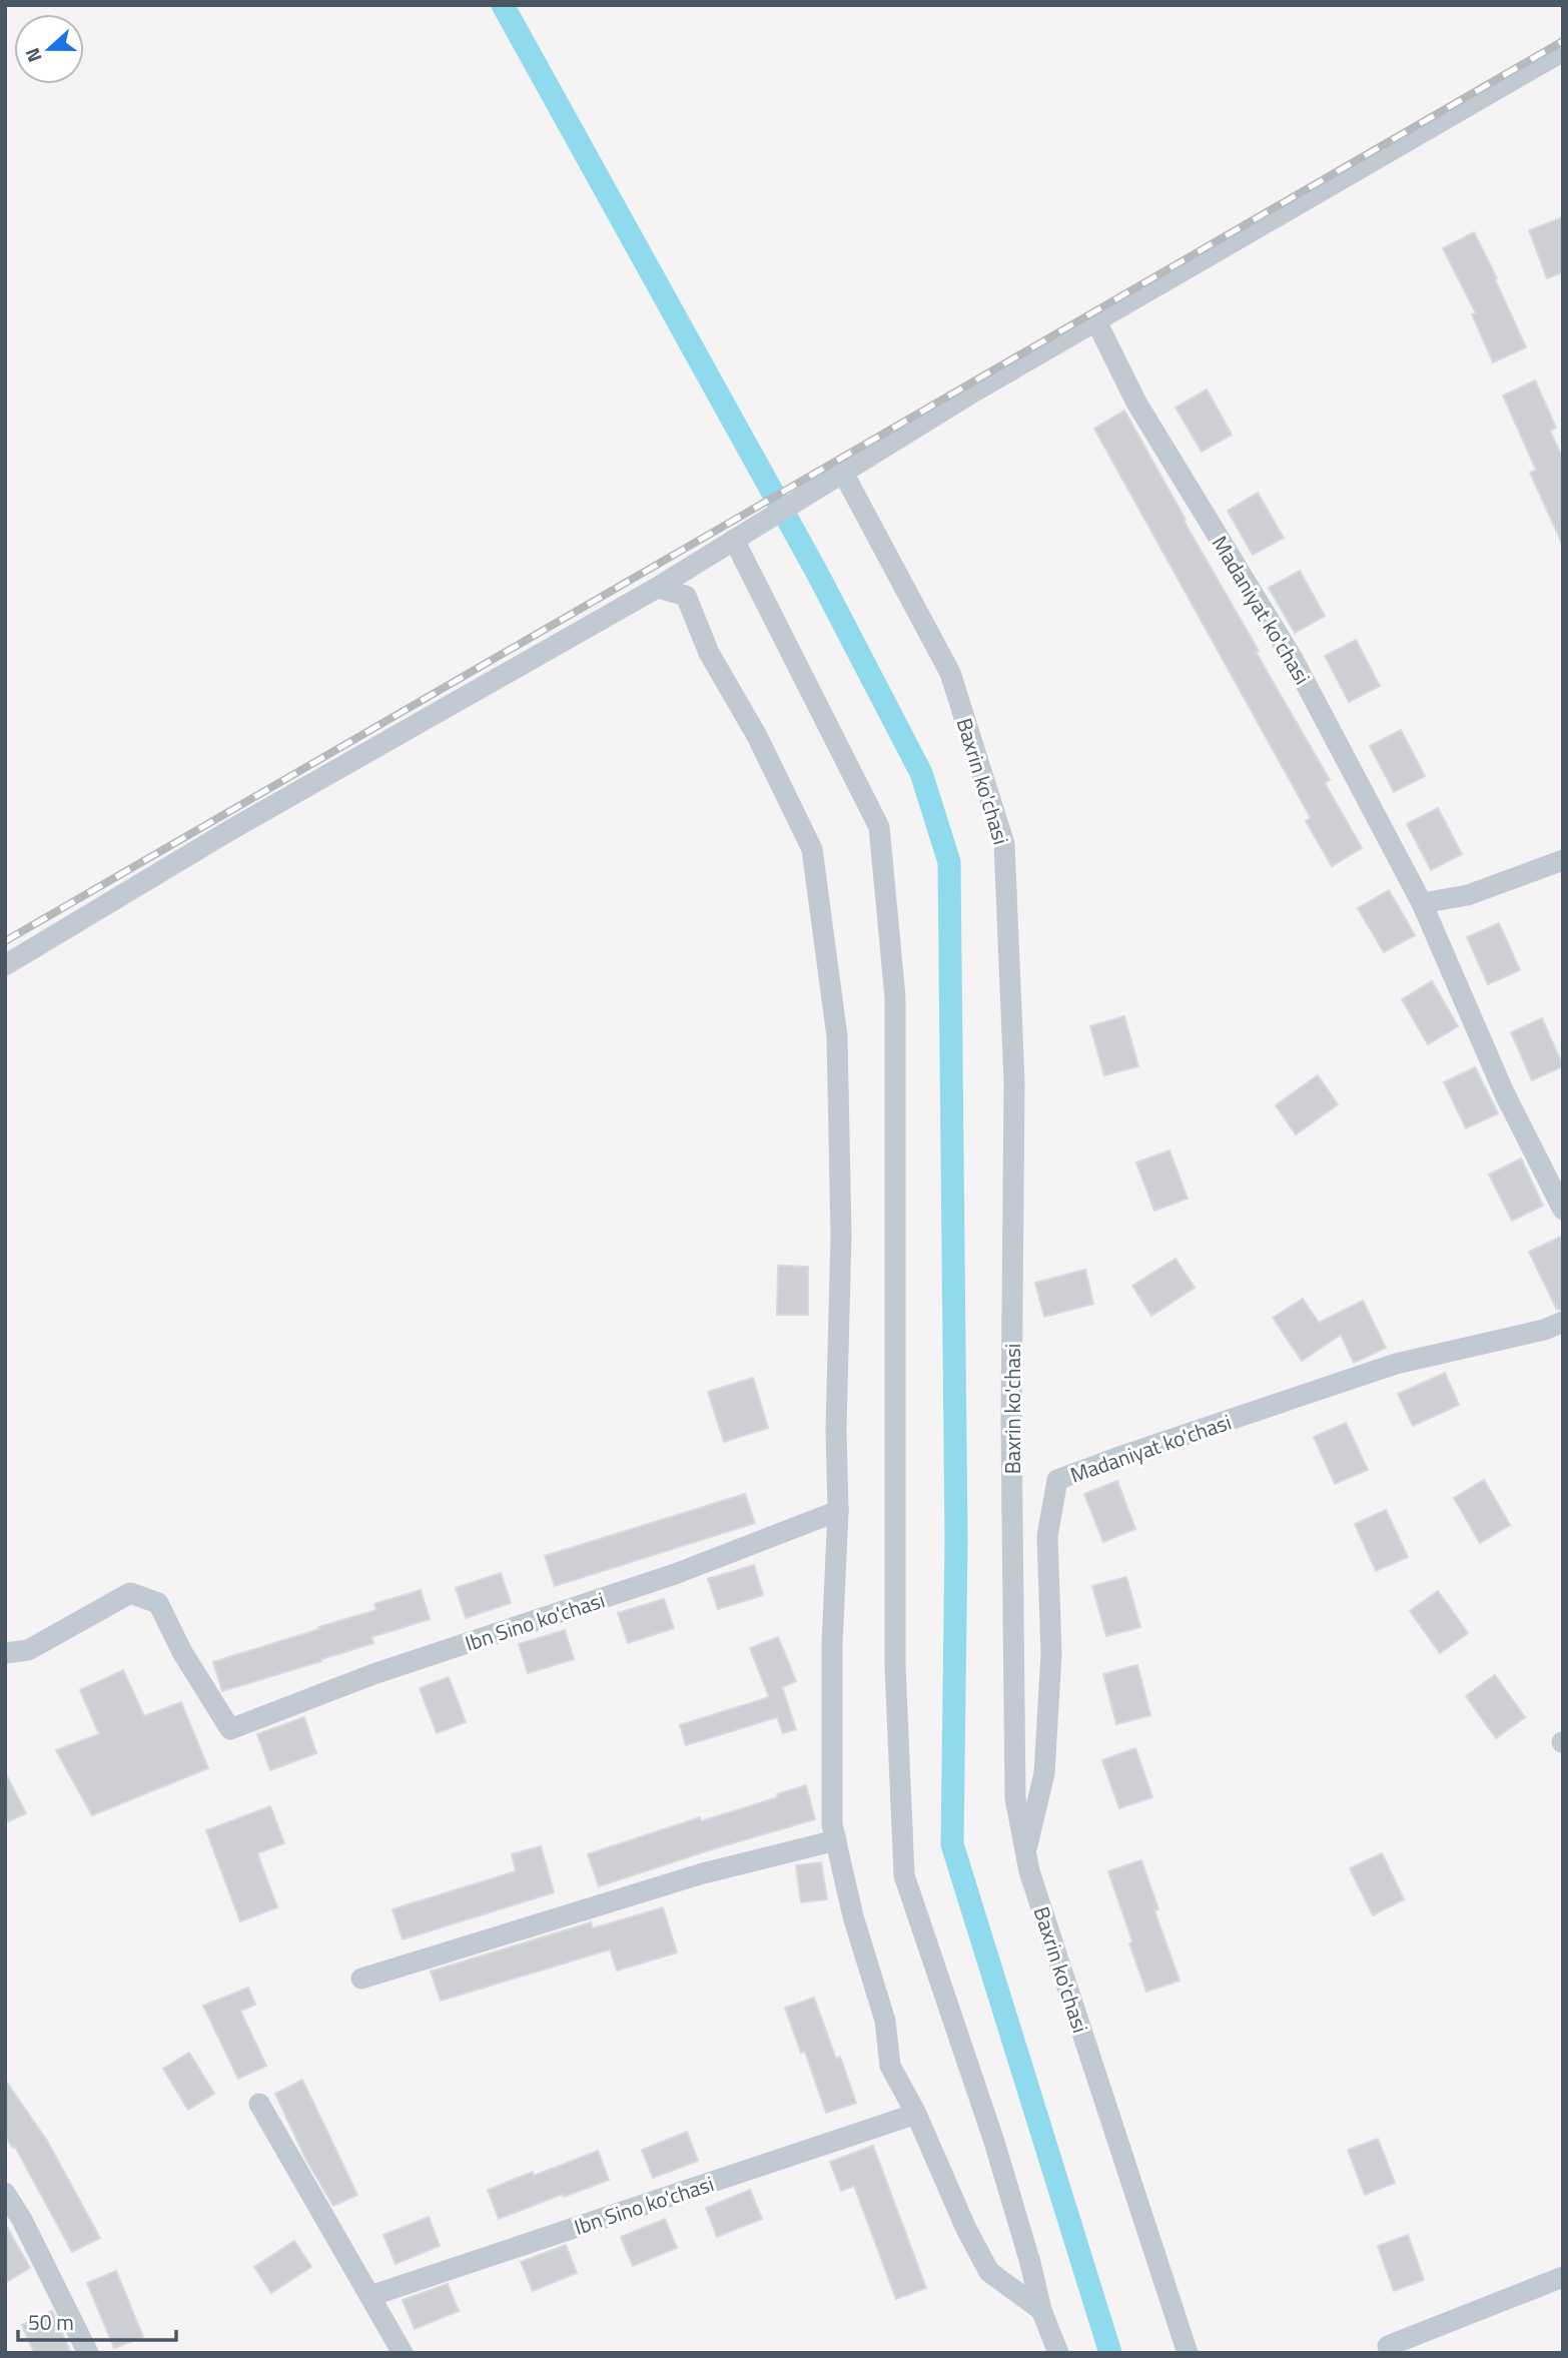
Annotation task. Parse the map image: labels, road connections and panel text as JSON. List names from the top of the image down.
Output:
{
  "streets": {
    "street": ["Madaniyat ko'chasi", "Baxrin ko'chasi", "Ibn Sino ko'chasi"]
  },
  "crossings": [
    ["Madaniyat ko'chasi", "Baxrin ko'chasi"]
  ],
  "scale_bar": "50 m",
  "north": "left"
}
